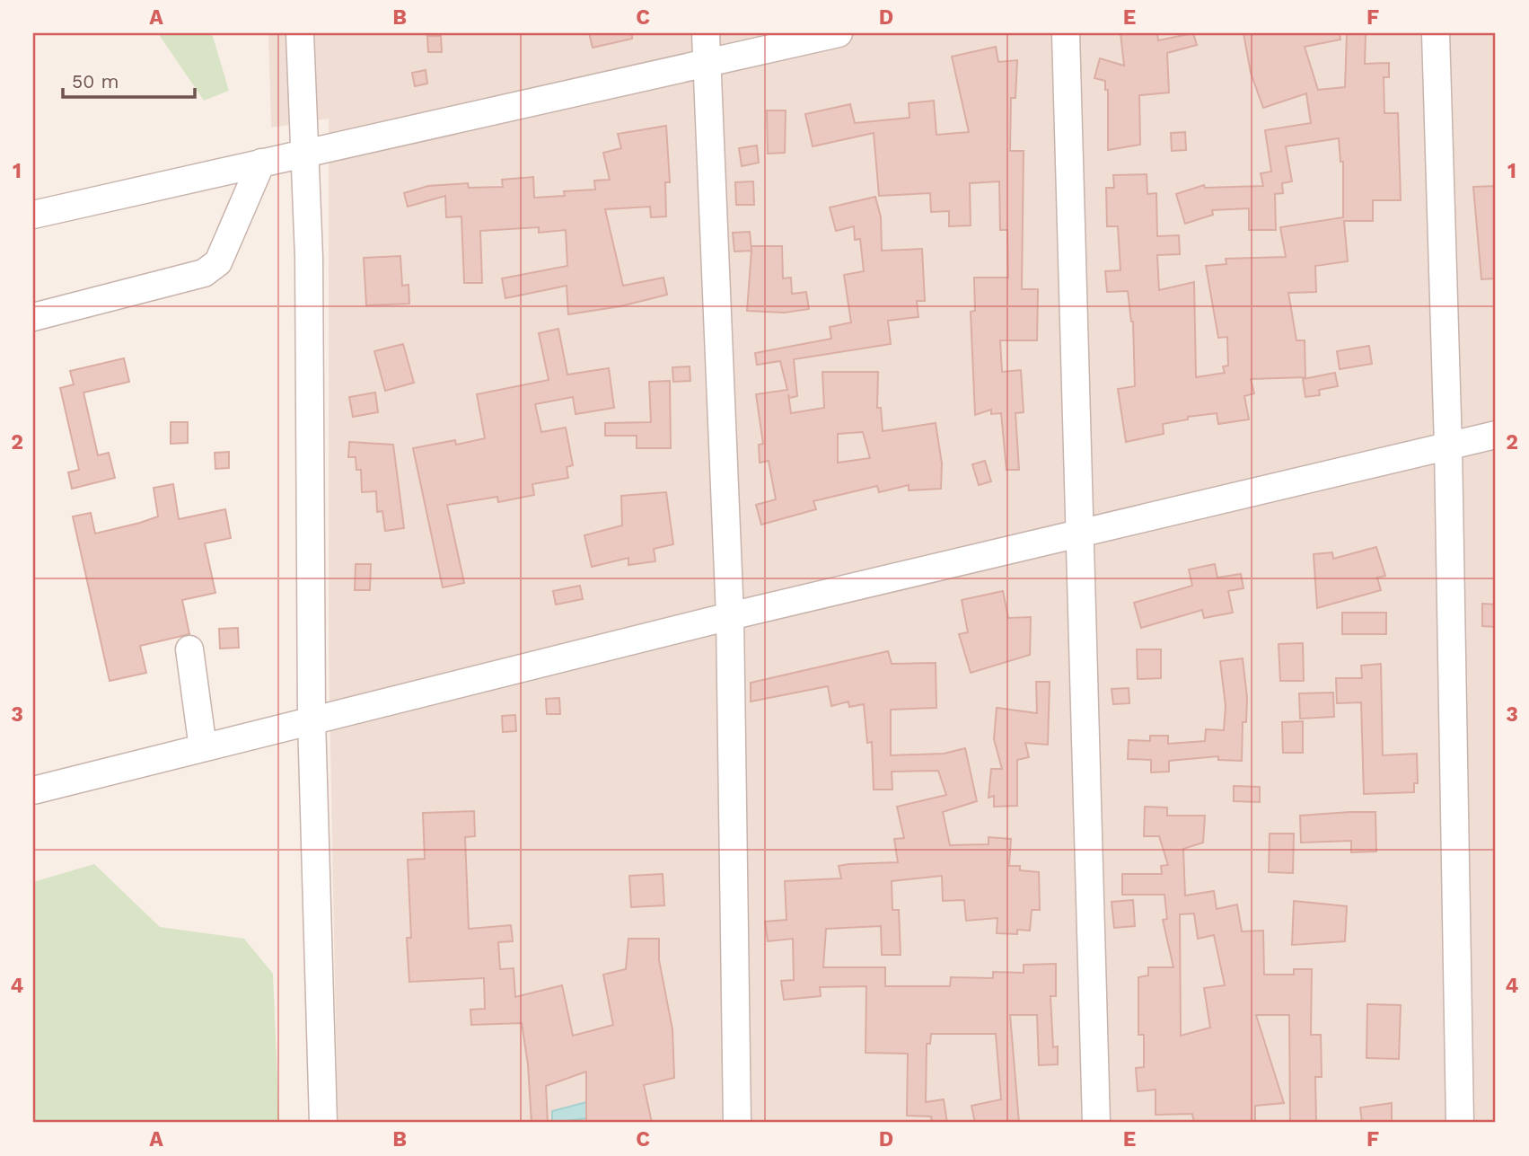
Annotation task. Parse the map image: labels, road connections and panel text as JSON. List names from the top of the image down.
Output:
{
  "scale_bar": "50 m",
  "grid": {
    "columns": [
      "A",
      "B",
      "C",
      "D",
      "E",
      "F"
    ],
    "rows": [
      "1",
      "2",
      "3",
      "4"
    ]
  }
}
